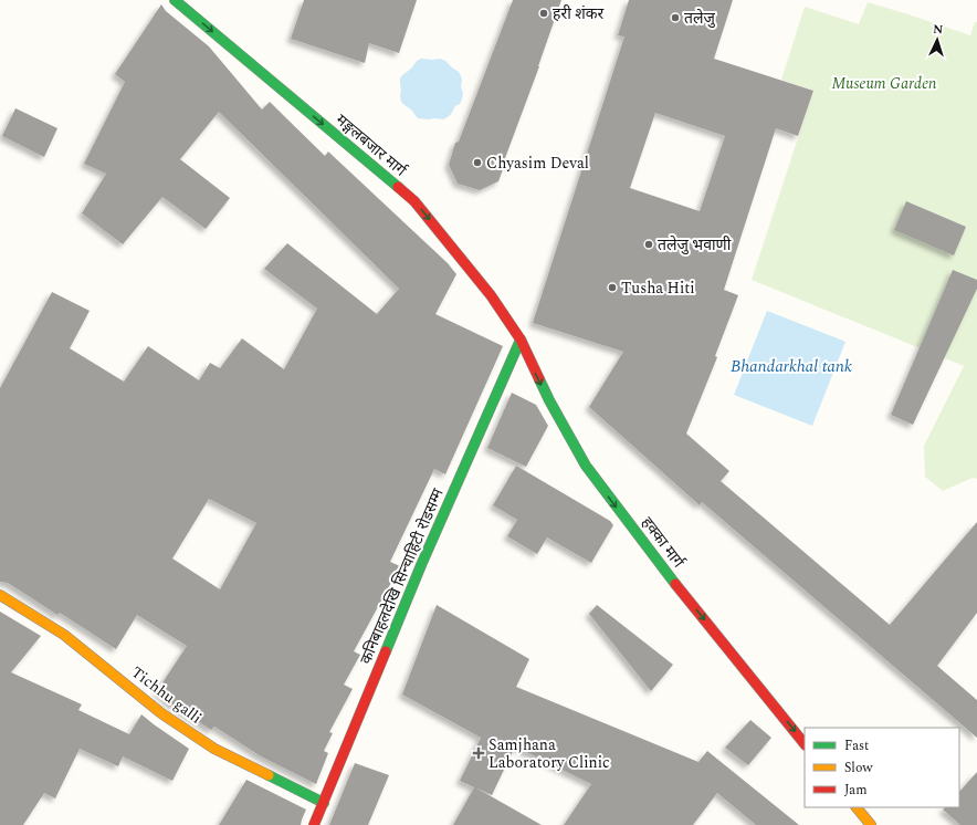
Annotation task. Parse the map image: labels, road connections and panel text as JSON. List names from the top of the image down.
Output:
{
  "streets": {
    "main road": [
      "मङ्गलबजार मार्ग",
      "हक्का मार्ग",
      "कनिबाहलदेखि सिन्चाहिटी रोडसम्म",
      "Tichhu galli"
    ]
  },
  "crossings": [
    ["मङ्गलबजार मार्ग", "हक्का मार्ग"],
    ["मङ्गलबजार मार्ग", "कनिबाहलदेखि सिन्चाहिटी रोडसम्म"],
    ["हक्का मार्ग", "कनिबाहलदेखि सिन्चाहिटी रोडसम्म"],
    ["कनिबाहलदेखि सिन्चाहिटी रोडसम्म", "Tichhu galli"]
  ],
  "one_way": ["मङ्गलबजार मार्ग", "हक्का मार्ग"],
  "water": ["Bhandarkhal tank"],
  "parks": ["Museum Garden"],
  "places": {
    "other": [
      "हरी शंकर",
      "तलेजु",
      "Chyasim Deval",
      "तलेजु भवाणी",
      "Tusha Hiti"
    ],
    "health": ["Samjhana Laboratory Clinic"]
  },
  "legend": ["Fast", "Slow", "Jam"],
  "north": "top"
}
